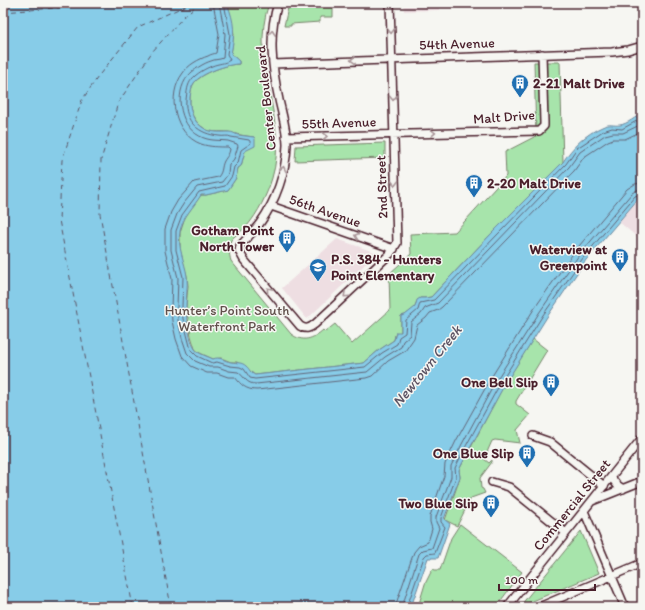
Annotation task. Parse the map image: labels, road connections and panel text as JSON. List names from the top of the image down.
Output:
{
  "streets": {
    "street": [
      "54th Avenue",
      "Center Boulevard",
      "Malt Drive",
      "55th Avenue",
      "2nd Street",
      "56th Avenue",
      "Commercial Street"
    ]
  },
  "crossings": [
    ["54th Avenue", "Center Boulevard"],
    ["54th Avenue", "Malt Drive"],
    ["54th Avenue", "2nd Street"],
    ["Center Boulevard", "55th Avenue"],
    ["Center Boulevard", "2nd Street"],
    ["Center Boulevard", "56th Avenue"],
    ["Malt Drive", "55th Avenue"],
    ["Malt Drive", "2nd Street"],
    ["55th Avenue", "2nd Street"],
    ["2nd Street", "56th Avenue"]
  ],
  "one_way": ["55th Avenue", "2nd Street", "56th Avenue"],
  "water": ["Newtown Creek"],
  "parks": ["Hunter’s Point South Waterfront Park"],
  "places": {
    "building": [
      "2-21 Malt Drive",
      "2-20 Malt Drive",
      "Gotham Point North Tower",
      "Waterview at Greenpoint",
      "One Bell Slip",
      "One Blue Slip",
      "Two Blue Slip"
    ],
    "school or university": ["P.S. 384 - Hunters Point Elementary"]
  },
  "scale_bar": "100 m"
}
